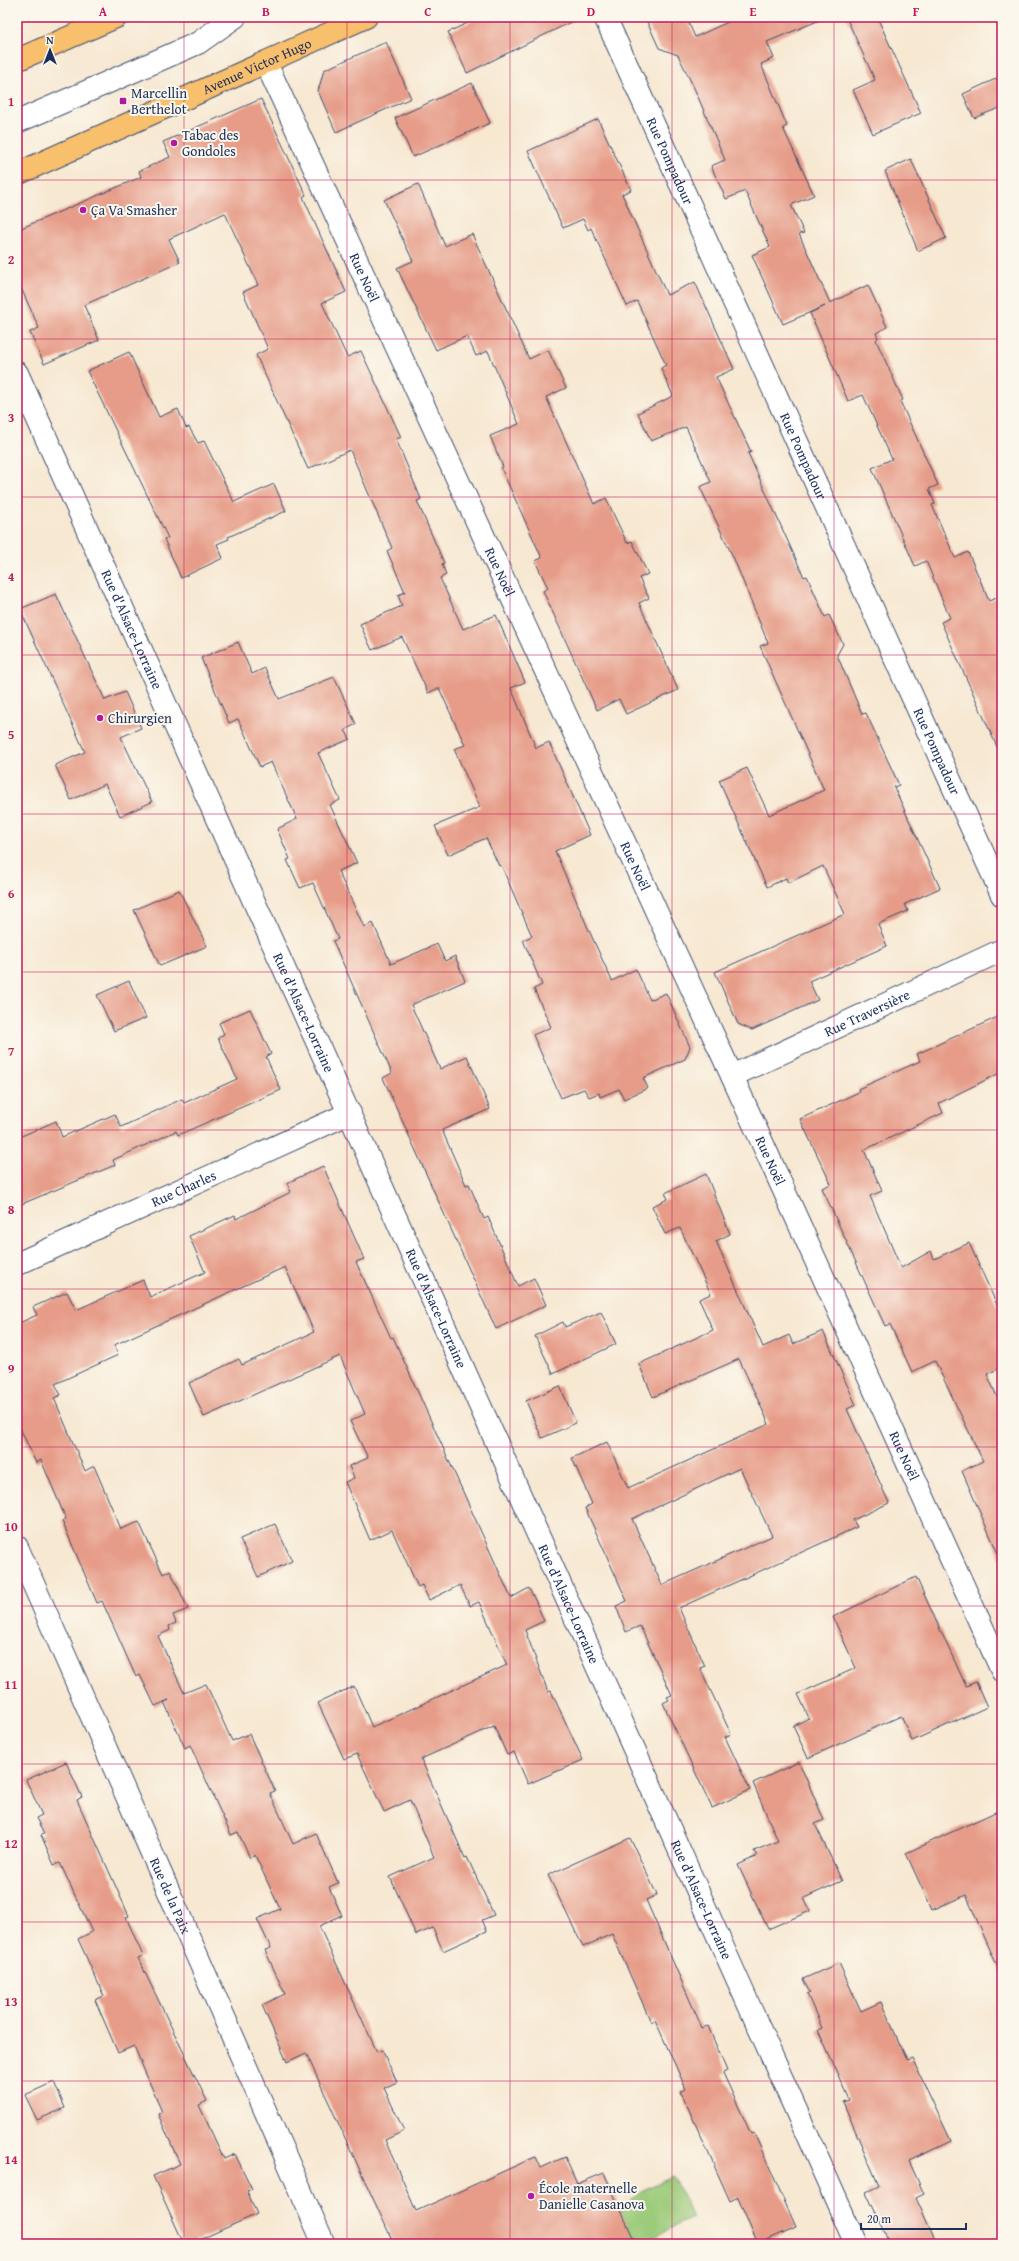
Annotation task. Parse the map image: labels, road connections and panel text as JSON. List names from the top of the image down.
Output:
{
  "streets": {
    "main road": ["Avenue Victor Hugo"],
    "street": [
      "Rue Pompadour",
      "Rue Noël",
      "Rue d'Alsace-Lorraine",
      "Rue Traversière",
      "Rue Charles",
      "Rue de la Paix"
    ]
  },
  "crossings": [
    ["Avenue Victor Hugo", "Rue Noël"],
    ["Rue Noël", "Rue Traversière"],
    ["Rue d'Alsace-Lorraine", "Rue Charles"]
  ],
  "places": {
    "transit": ["Marcellin Berthelot"],
    "other": [
      "Tabac des Gondoles",
      "Ça Va Smasher",
      "Chirurgien",
      "École maternelle Danielle Casanova"
    ]
  },
  "scale_bar": "20 m",
  "north": "top",
  "grid": {
    "columns": [
      "A",
      "B",
      "C",
      "D",
      "E",
      "F"
    ],
    "rows": [
      "1",
      "2",
      "3",
      "4",
      "5",
      "6",
      "7",
      "8",
      "9",
      "10",
      "11",
      "12",
      "13",
      "14"
    ]
  }
}
